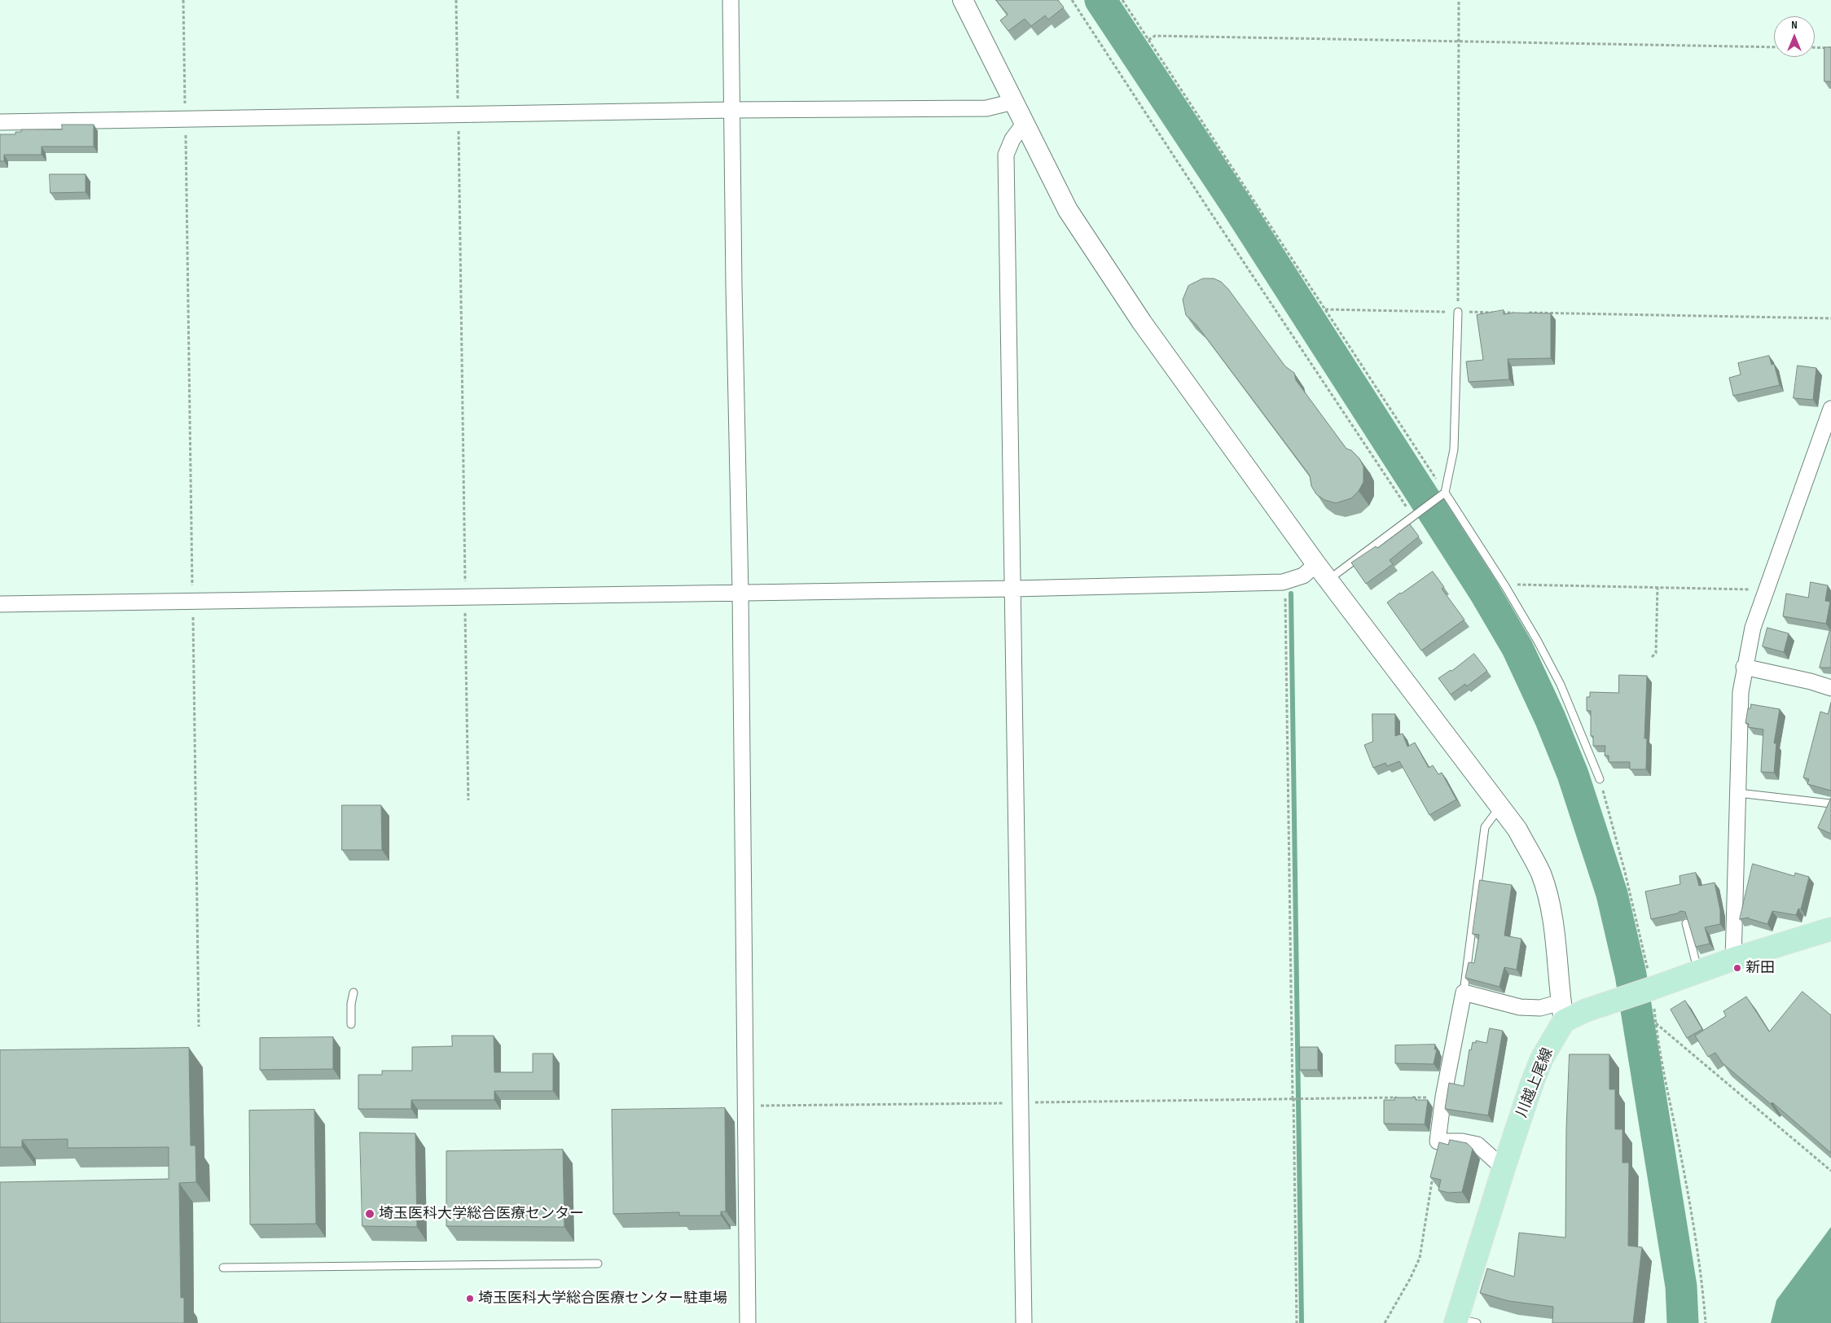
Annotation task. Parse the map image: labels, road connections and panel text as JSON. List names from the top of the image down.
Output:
{
  "streets": {
    "main road": ["川越上尾線"]
  },
  "places": ["新田", "埼玉医科大学総合医療センター", "埼玉医科大学総合医療センター駐車場"],
  "north": "top"
}
